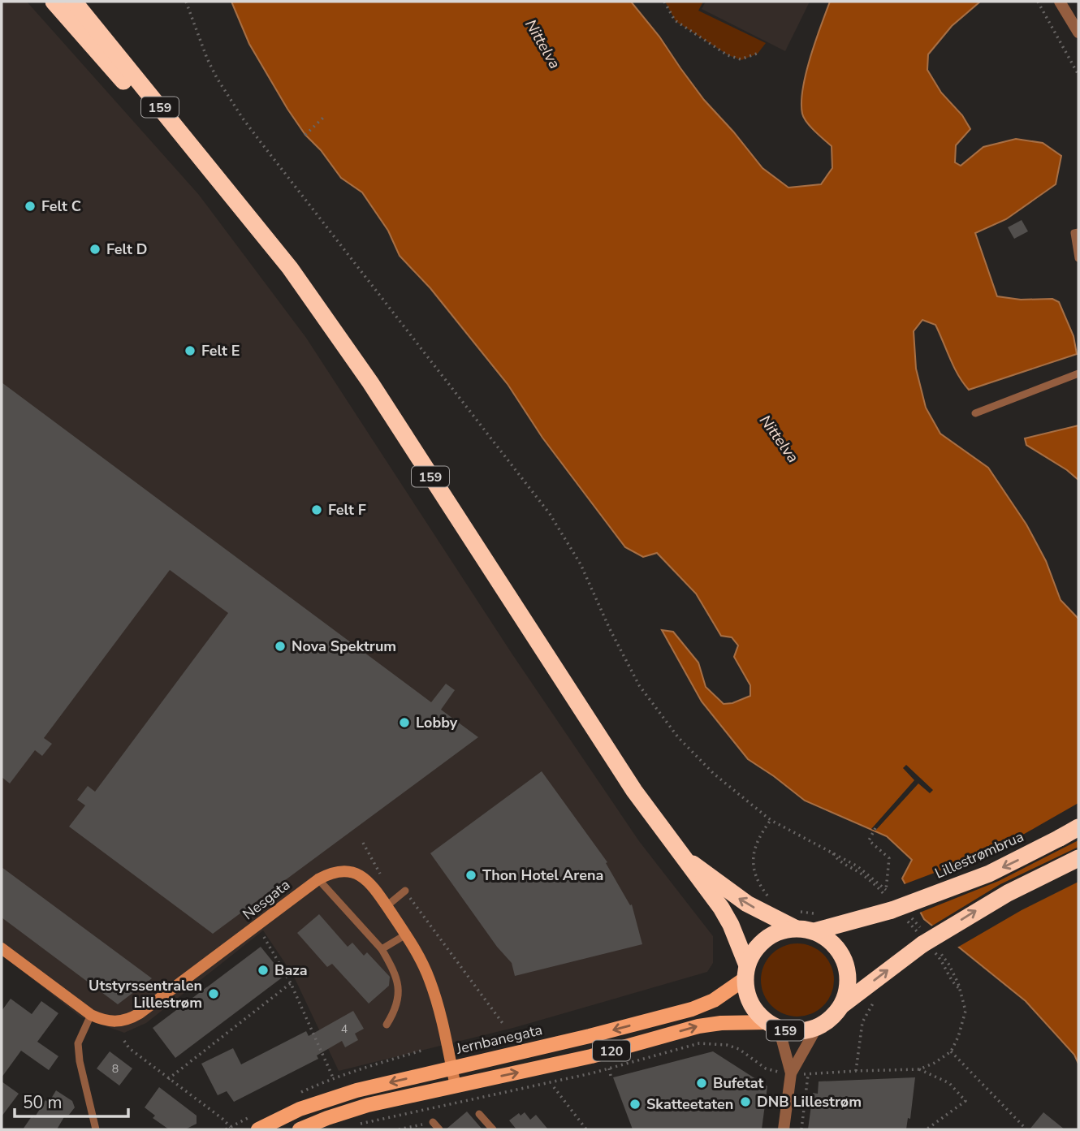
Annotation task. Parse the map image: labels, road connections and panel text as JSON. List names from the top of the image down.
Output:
{
  "streets": {
    "highway": ["159", "Lillestrømbrua"],
    "main road": ["Jernbanegata", "120"],
    "street": ["Nesgata"]
  },
  "crossings": [
    ["159", "Lillestrømbrua"],
    ["159", "Jernbanegata"],
    ["159", "120"],
    ["Nesgata", "Jernbanegata"],
    ["Nesgata", "120"],
    ["Jernbanegata", "120"]
  ],
  "water": ["Nittelva"],
  "places": [
    "Felt C",
    "Felt D",
    "Felt E",
    "Felt F",
    "Nova Spektrum",
    "Lobby",
    "Thon Hotel Arena",
    "Baza",
    "Utstyrssentralen Lillestrøm",
    "Bufetat",
    "DNB Lillestrøm",
    "Skatteetaten"
  ],
  "house_numbers": ["4", "8"],
  "scale_bar": "50 m"
}
